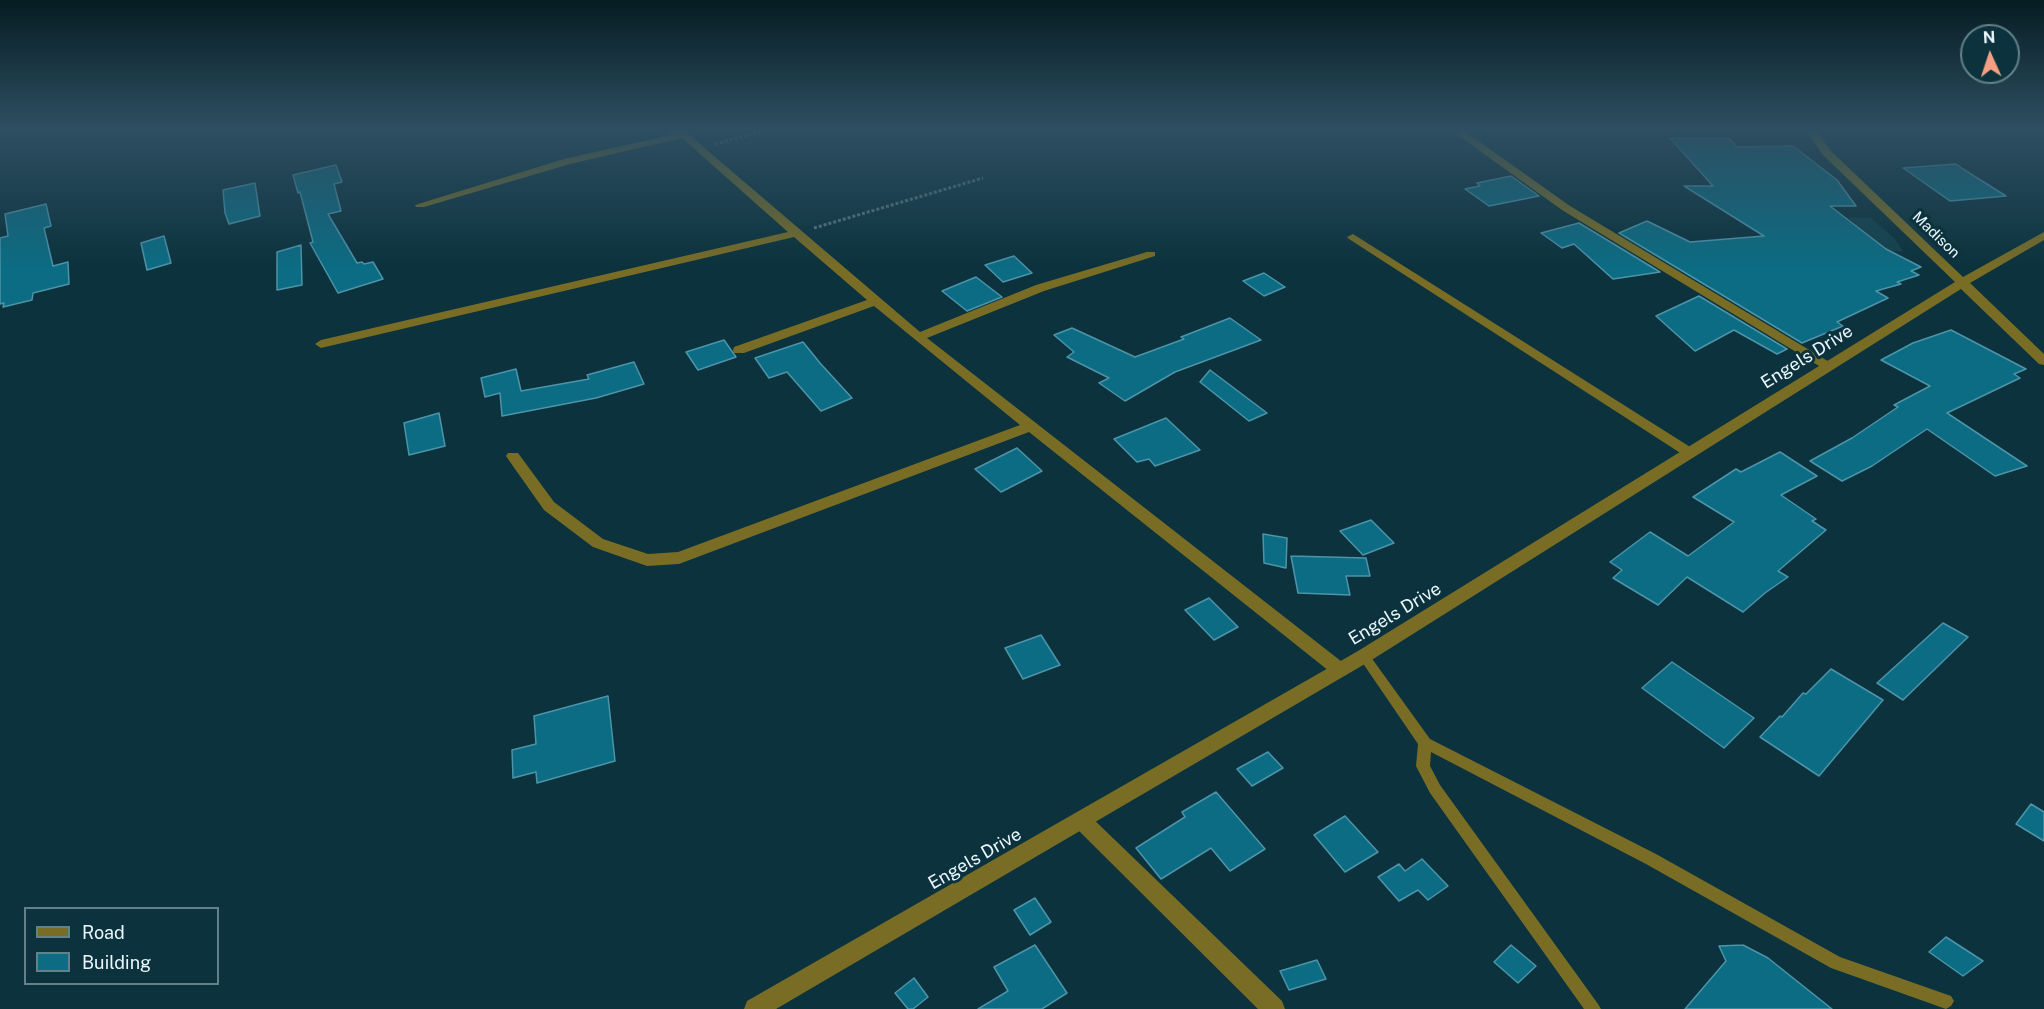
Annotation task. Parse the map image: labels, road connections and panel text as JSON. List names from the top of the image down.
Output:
{
  "streets": {
    "street": ["Madison", "Engels Drive"]
  },
  "crossings": [
    ["Madison", "Engels Drive"]
  ],
  "legend": ["Road", "Building"],
  "north": "top"
}
